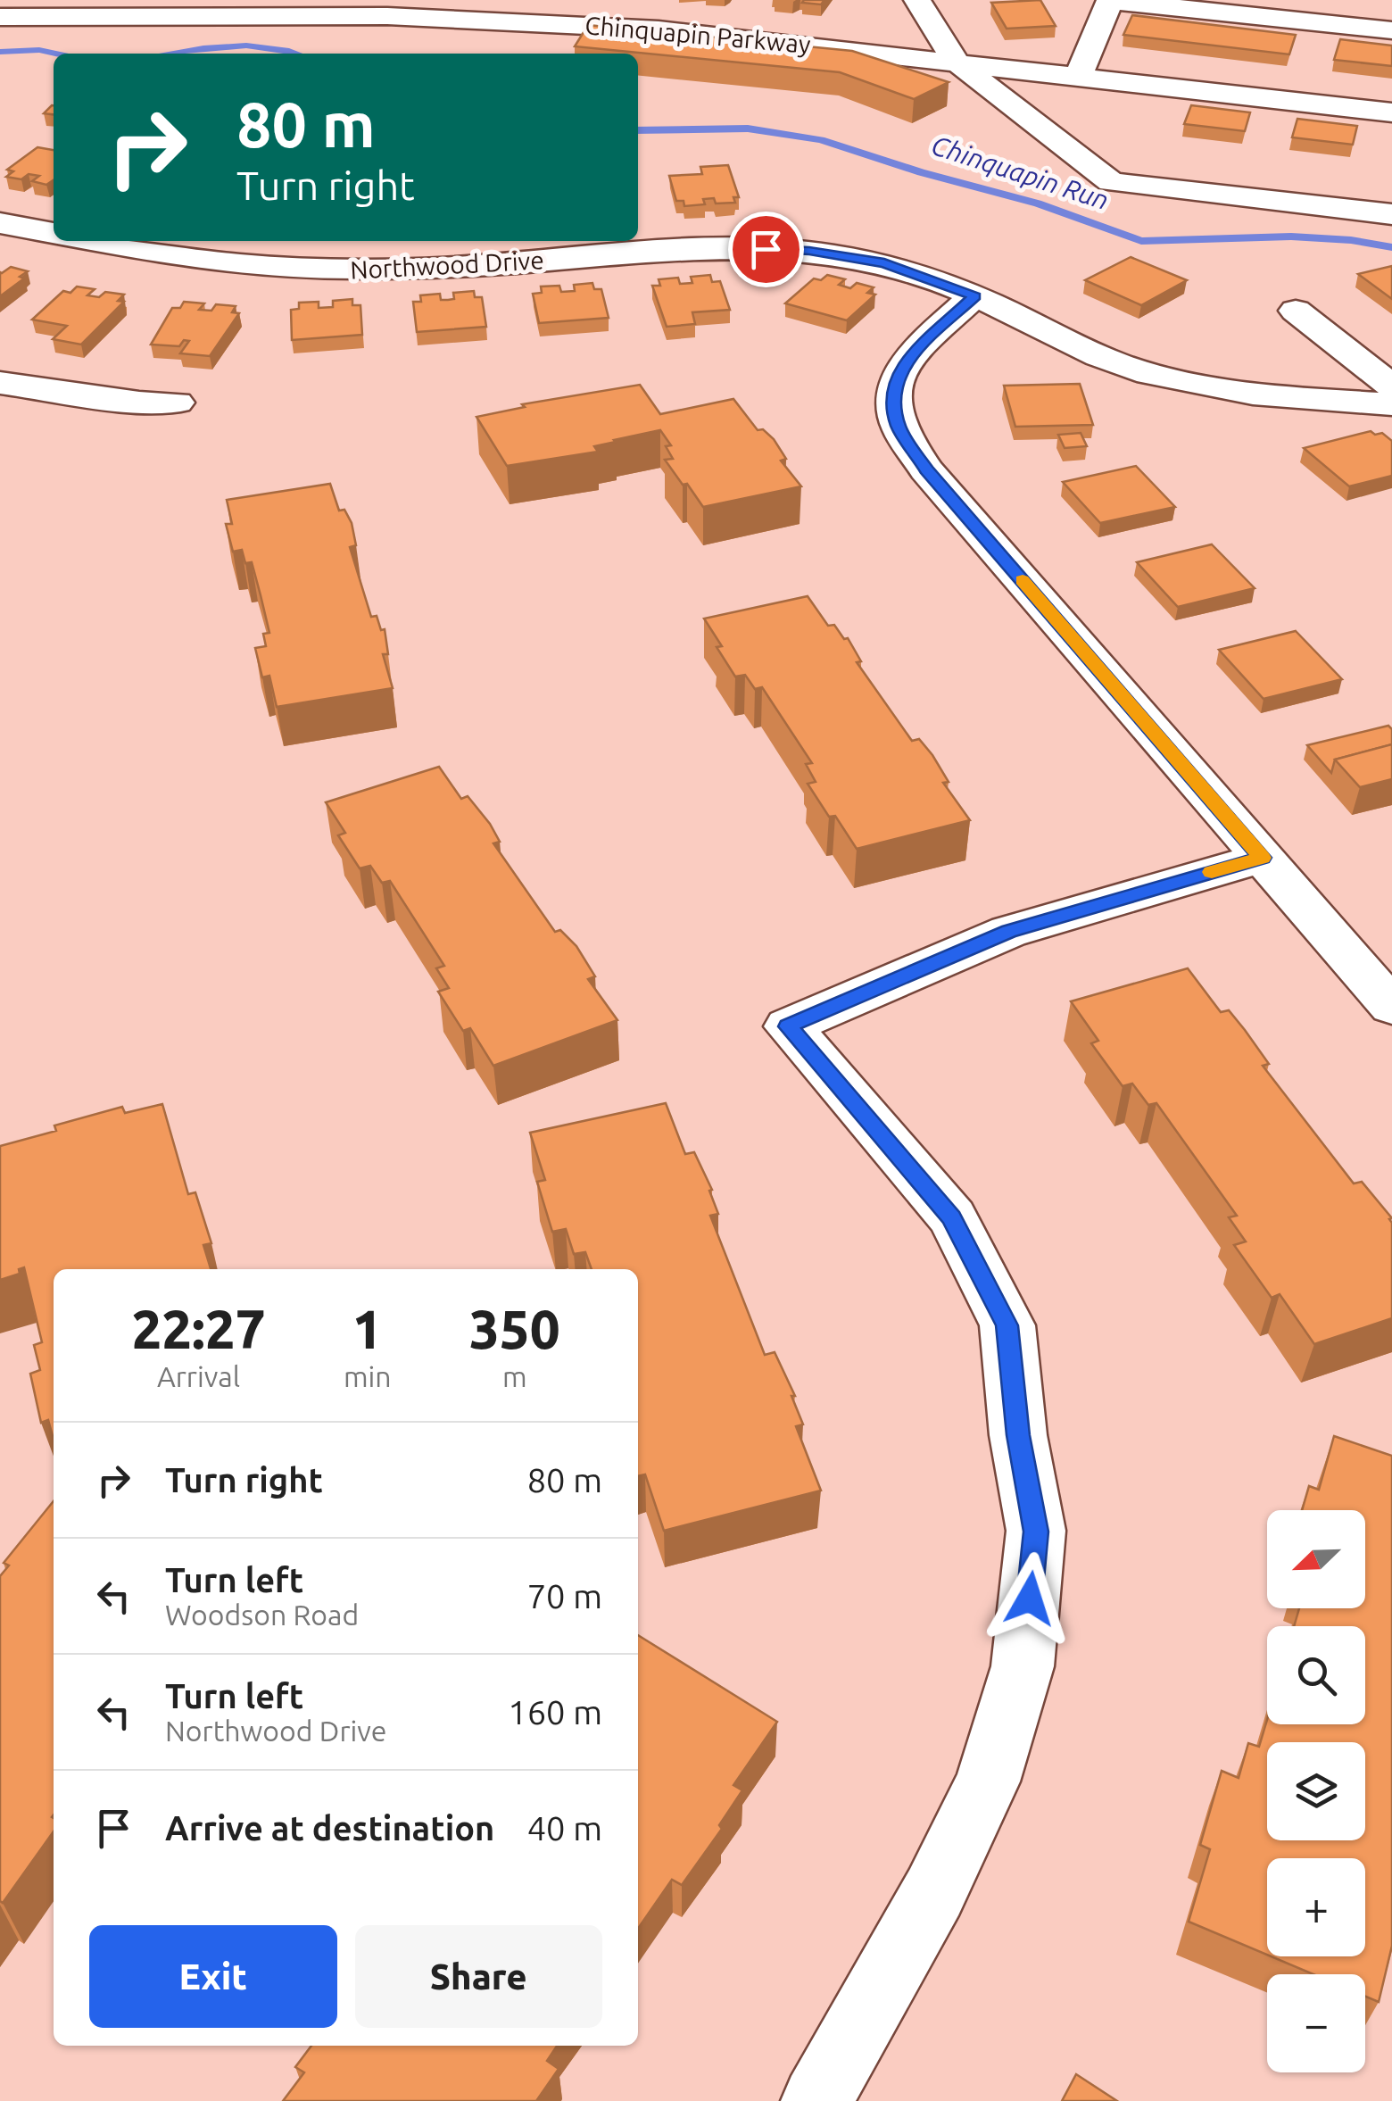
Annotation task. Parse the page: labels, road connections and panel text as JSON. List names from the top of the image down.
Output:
{
  "streets": {
    "street": ["Chinquapin Parkway", "Northwood Drive"]
  },
  "water": ["Chinquapin Run"],
  "north": "bottom left",
  "page": {
    "turn": ["80 m", "Turn right"],
    "eta": [
      "22:27",
      "Arrival",
      "1",
      "min",
      "350",
      "m"
    ],
    "list": [
      {
        "name": "Turn right",
        "value": "80 m"
      },
      {
        "name": "Turn left",
        "note": "Woodson Road",
        "value": "70 m"
      },
      {
        "name": "Turn left",
        "note": "Northwood Drive",
        "value": "160 m"
      },
      {
        "name": "Arrive at destination",
        "value": "40 m"
      }
    ],
    "map_buttons": ["+", "−"],
    "buttons": ["Exit", "Share"]
  }
}
